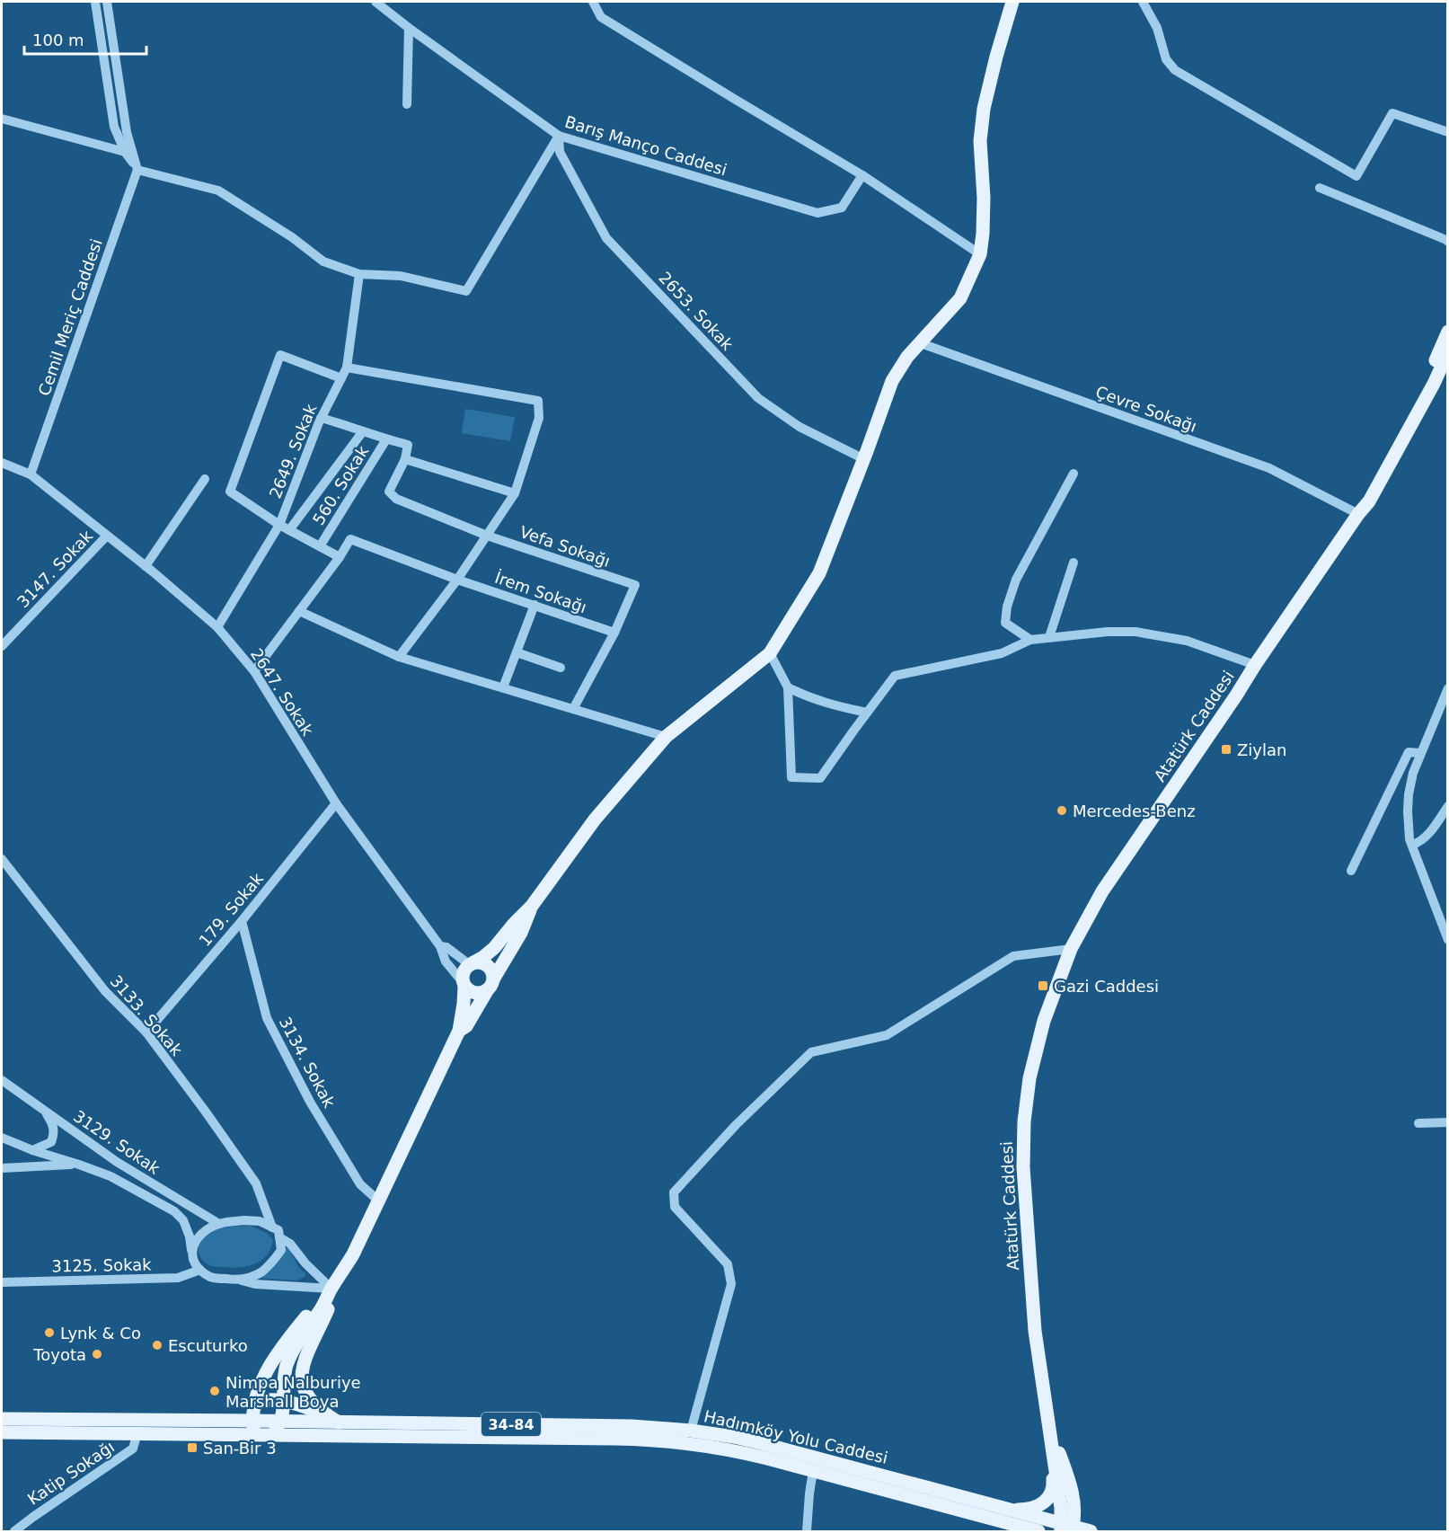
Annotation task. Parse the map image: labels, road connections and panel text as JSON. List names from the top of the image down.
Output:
{
  "streets": {
    "main road": ["Atatürk Caddesi", "34-84", "Hadımköy Yolu Caddesi"],
    "street": [
      "Barış Manço Caddesi",
      "2653. Sokak",
      "Cemil Meriç Caddesi",
      "Çevre Sokağı",
      "2649. Sokak",
      "560. Sokak",
      "Vefa Sokağı",
      "3147. Sokak",
      "İrem Sokağı",
      "2647. Sokak",
      "179. Sokak",
      "3133. Sokak",
      "3134. Sokak",
      "3129. Sokak",
      "3125. Sokak",
      "Katip Sokağı"
    ]
  },
  "crossings": [
    ["Barış Manço Caddesi", "2653. Sokak"],
    ["Cemil Meriç Caddesi", "2647. Sokak"],
    ["Çevre Sokağı", "Atatürk Caddesi"],
    ["2649. Sokak", "2647. Sokak"],
    ["Vefa Sokağı", "İrem Sokağı"],
    ["3147. Sokak", "2647. Sokak"],
    ["2647. Sokak", "179. Sokak"],
    ["179. Sokak", "3133. Sokak"],
    ["179. Sokak", "3134. Sokak"],
    ["3133. Sokak", "3129. Sokak"],
    ["3133. Sokak", "3125. Sokak"],
    ["3129. Sokak", "3125. Sokak"],
    ["Hadımköy Yolu Caddesi", "Katip Sokağı"]
  ],
  "places": {
    "transit": ["Ziylan", "Gazi Caddesi", "San-Bir 3"],
    "other": [
      "Mercedes-Benz",
      "Lynk & Co",
      "Escuturko",
      "Toyota",
      "Nimpa Nalburiye Marshall Boya"
    ]
  },
  "scale_bar": "100 m"
}
